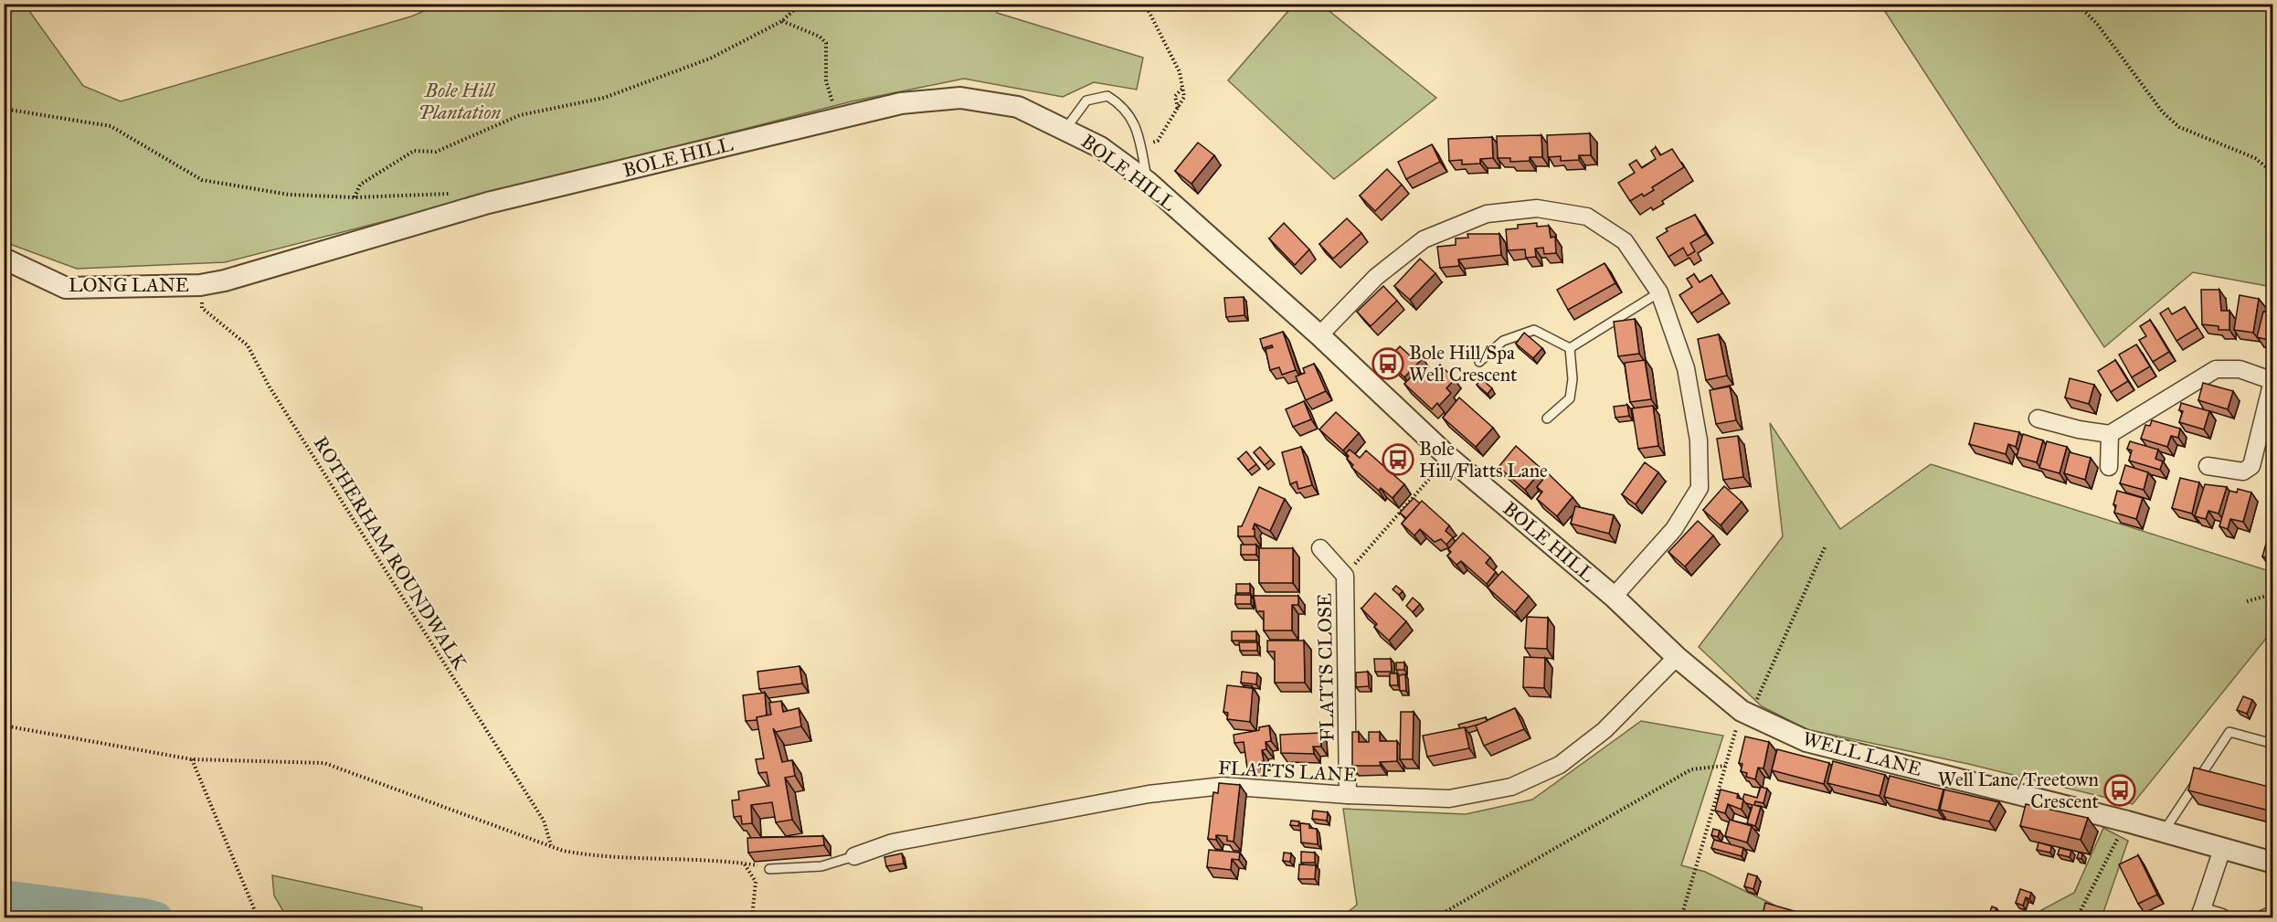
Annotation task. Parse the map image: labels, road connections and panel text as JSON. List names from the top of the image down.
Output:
{
  "streets": {
    "street": [
      "BOLE HILL",
      "LONG LANE",
      "FLATTS CLOSE",
      "WELL LANE",
      "FLATTS LANE"
    ],
    "path": ["ROTHERHAM ROUNDWALK"]
  },
  "crossings": [
    ["BOLE HILL", "LONG LANE"],
    ["BOLE HILL", "WELL LANE"],
    ["BOLE HILL", "FLATTS LANE"],
    ["LONG LANE", "ROTHERHAM ROUNDWALK"],
    ["FLATTS CLOSE", "FLATTS LANE"]
  ],
  "parks": ["Bole Hill Plantation"],
  "places": {
    "bus stop": ["Bole Hill/Spa Well Crescent", "Bole Hill/Flatts Lane", "Well Lane/Treetown Crescent"]
  }
}
